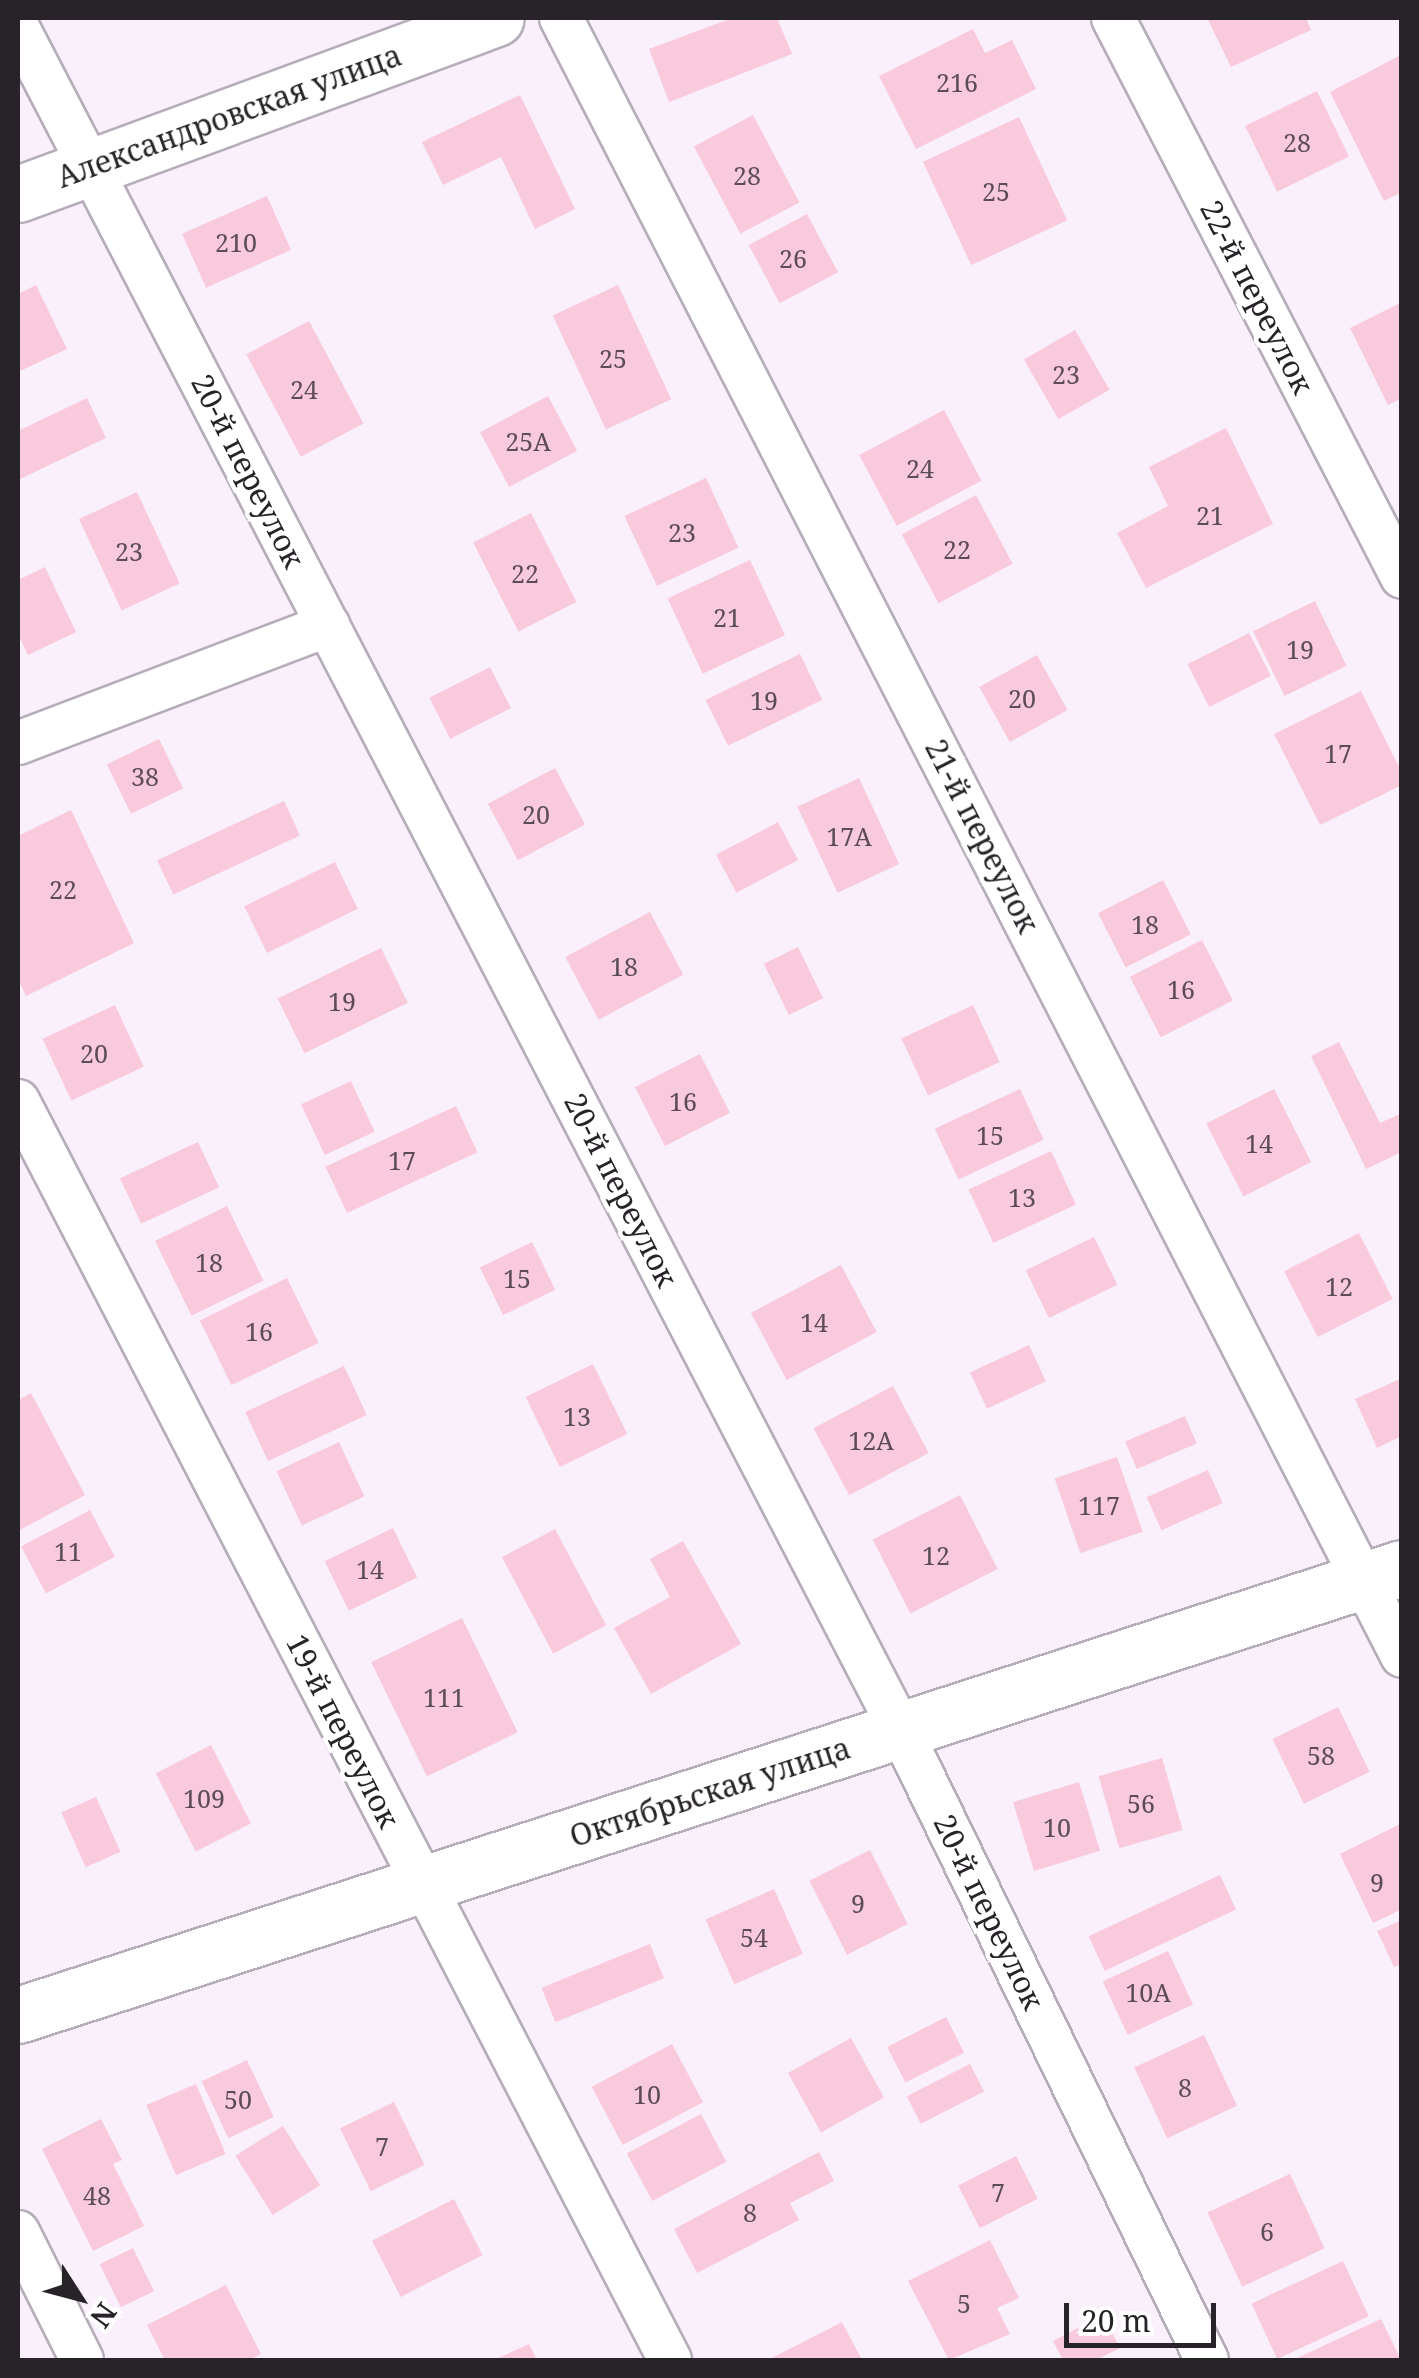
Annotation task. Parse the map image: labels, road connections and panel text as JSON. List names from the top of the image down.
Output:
{
  "streets": {
    "street": [
      "Александровская улица",
      "22-й переулок",
      "20-й переулок",
      "21-й переулок",
      "19-й переулок",
      "Октябрьская улица"
    ]
  },
  "crossings": [
    ["Александровская улица", "20-й переулок"],
    ["20-й переулок", "Октябрьская улица"],
    ["21-й переулок", "Октябрьская улица"],
    ["19-й переулок", "Октябрьская улица"]
  ],
  "house_numbers": [
    "216",
    "28",
    "28",
    "25",
    "210",
    "26",
    "25",
    "23",
    "24",
    "25А",
    "24",
    "21",
    "23",
    "22",
    "23",
    "22",
    "21",
    "19",
    "20",
    "19",
    "17",
    "38",
    "20",
    "17А",
    "22",
    "18",
    "18",
    "16",
    "19",
    "20",
    "16",
    "15",
    "14",
    "17",
    "13",
    "18",
    "15",
    "12",
    "14",
    "16",
    "13",
    "12А",
    "117",
    "11",
    "12",
    "14",
    "111",
    "58",
    "109",
    "56",
    "10",
    "9",
    "9",
    "54",
    "10А",
    "8",
    "10",
    "50",
    "7",
    "7",
    "48",
    "8",
    "6",
    "5"
  ],
  "scale_bar": "20 m",
  "north": "bottom right"
}
